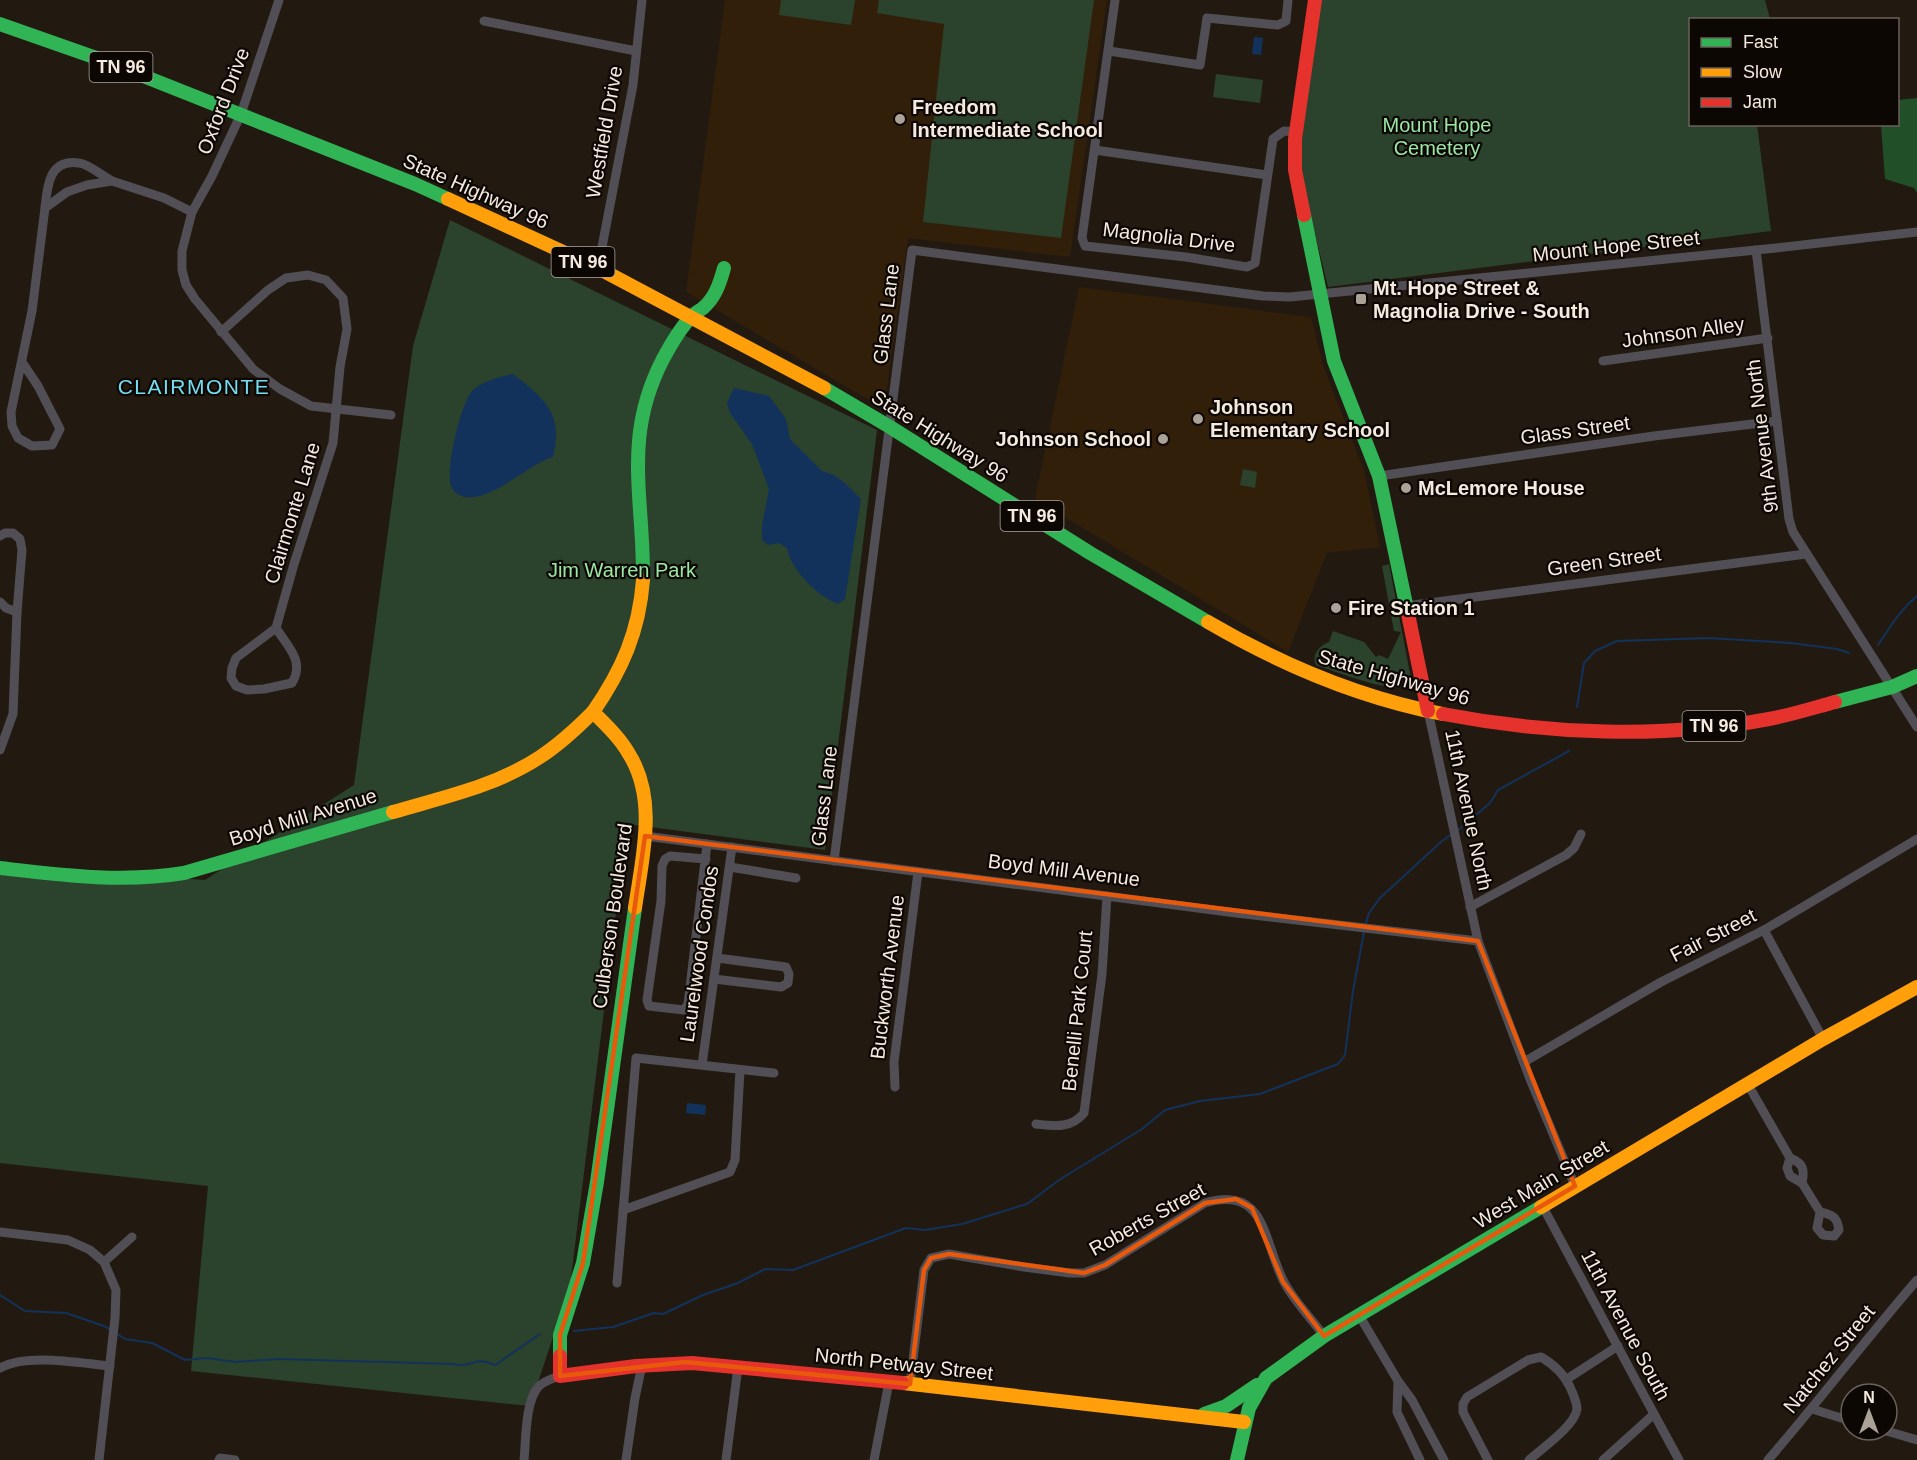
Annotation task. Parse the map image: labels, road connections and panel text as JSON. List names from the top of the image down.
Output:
{
  "streets": {
    "street": [
      "TN 96",
      "Oxford Drive",
      "Westfield Drive",
      "State Highway 96",
      "Magnolia Drive",
      "Mount Hope Street",
      "Glass Lane",
      "Johnson Alley",
      "Glass Street",
      "9th Avenue North",
      "Clairmonte Lane",
      "Green Street",
      "11th Avenue North",
      "Boyd Mill Avenue",
      "Culberson Boulevard",
      "Fair Street",
      "Laurelwood Condos",
      "Buckworth Avenue",
      "Benelli Park Court",
      "West Main Street",
      "Roberts Street",
      "11th Avenue South",
      "Natchez Street",
      "North Petway Street"
    ]
  },
  "crossings": [
    ["Oxford Drive", "State Highway 96"],
    ["Oxford Drive", "Clairmonte Lane"],
    ["Westfield Drive", "State Highway 96"],
    ["State Highway 96", "Glass Lane"],
    ["State Highway 96", "9th Avenue North"],
    ["State Highway 96", "11th Avenue North"],
    ["Mount Hope Street", "Glass Lane"],
    ["Mount Hope Street", "9th Avenue North"],
    ["Mount Hope Street", "11th Avenue North"],
    ["Glass Lane", "11th Avenue North"],
    ["Glass Lane", "Boyd Mill Avenue"],
    ["Johnson Alley", "9th Avenue North"],
    ["Glass Street", "9th Avenue North"],
    ["Glass Street", "11th Avenue North"],
    ["9th Avenue North", "Green Street"],
    ["Green Street", "11th Avenue North"],
    ["11th Avenue North", "Boyd Mill Avenue"],
    ["11th Avenue North", "Fair Street"],
    ["11th Avenue North", "West Main Street"],
    ["Boyd Mill Avenue", "Culberson Boulevard"],
    ["Boyd Mill Avenue", "Laurelwood Condos"],
    ["Boyd Mill Avenue", "Buckworth Avenue"],
    ["Boyd Mill Avenue", "Benelli Park Court"],
    ["Culberson Boulevard", "North Petway Street"],
    ["West Main Street", "Roberts Street"],
    ["West Main Street", "11th Avenue South"],
    ["West Main Street", "North Petway Street"],
    ["Roberts Street", "North Petway Street"]
  ],
  "districts": ["CLAIRMONTE"],
  "parks": ["Mount Hope Cemetery", "Jim Warren Park"],
  "places": {
    "other": [
      "Freedom Intermediate School",
      "Johnson Elementary School",
      "Johnson School",
      "McLemore House",
      "Fire Station 1"
    ],
    "transit": ["Mt. Hope Street & Magnolia Drive - South"]
  },
  "legend": ["Fast", "Slow", "Jam"],
  "north": "top"
}
